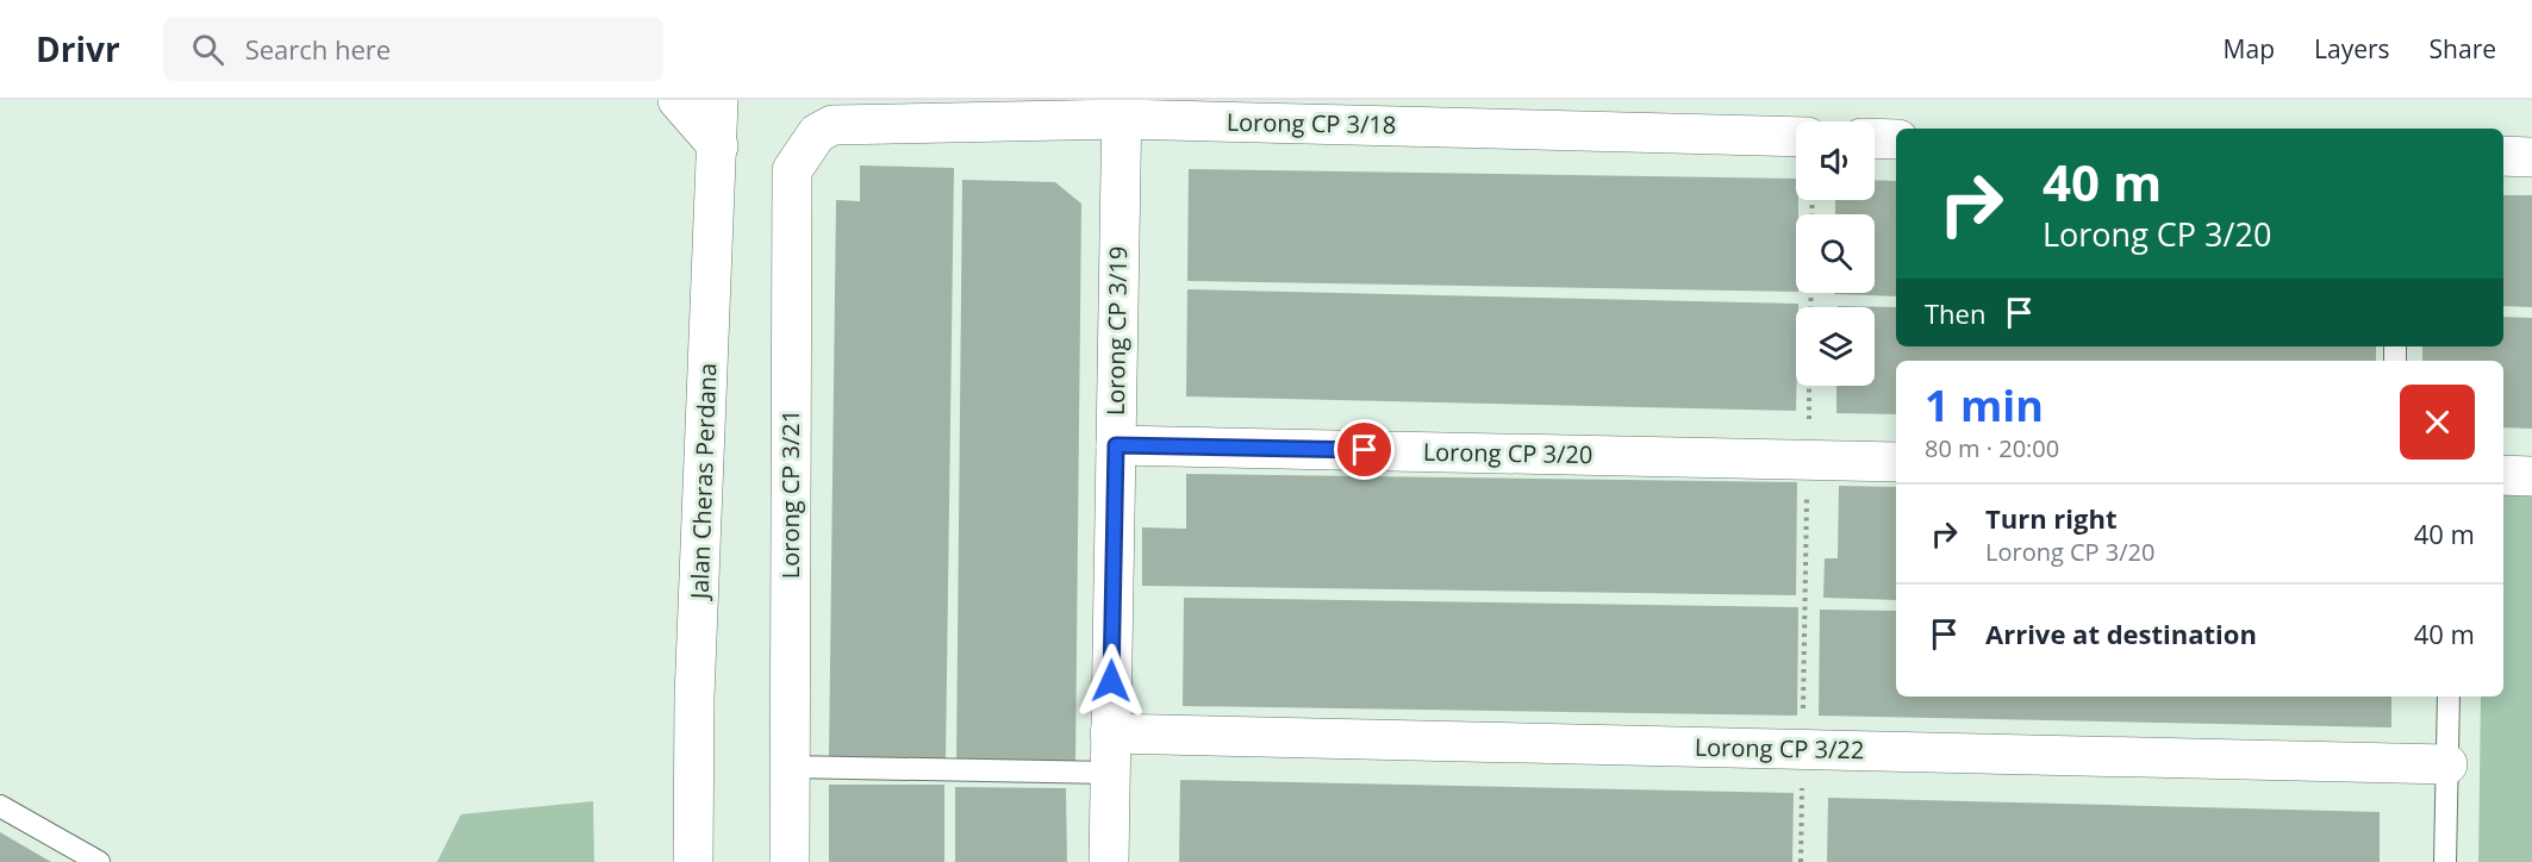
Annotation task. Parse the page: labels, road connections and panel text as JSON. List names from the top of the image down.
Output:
{
  "streets": {
    "street": [
      "Lorong CP 3/18",
      "Lorong CP 3/19",
      "Lorong CP 3/20",
      "Jalan Cheras Perdana",
      "Lorong CP 3/21",
      "Lorong CP 3/22"
    ]
  },
  "crossings": [
    ["Lorong CP 3/18", "Lorong CP 3/19"],
    ["Lorong CP 3/18", "Lorong CP 3/21"],
    ["Lorong CP 3/19", "Lorong CP 3/20"],
    ["Lorong CP 3/19", "Lorong CP 3/22"]
  ],
  "page": {
    "header": "Drivr",
    "search": "Search here",
    "nav": ["Map", "Layers", "Share"],
    "turn": ["40 m", "Lorong CP 3/20"],
    "then": "Then",
    "heading": ["1 min", "80 m · 20:00"],
    "list": [
      {
        "name": "Turn right",
        "note": "Lorong CP 3/20",
        "value": "40 m"
      },
      {
        "name": "Arrive at destination",
        "value": "40 m"
      }
    ]
  }
}
